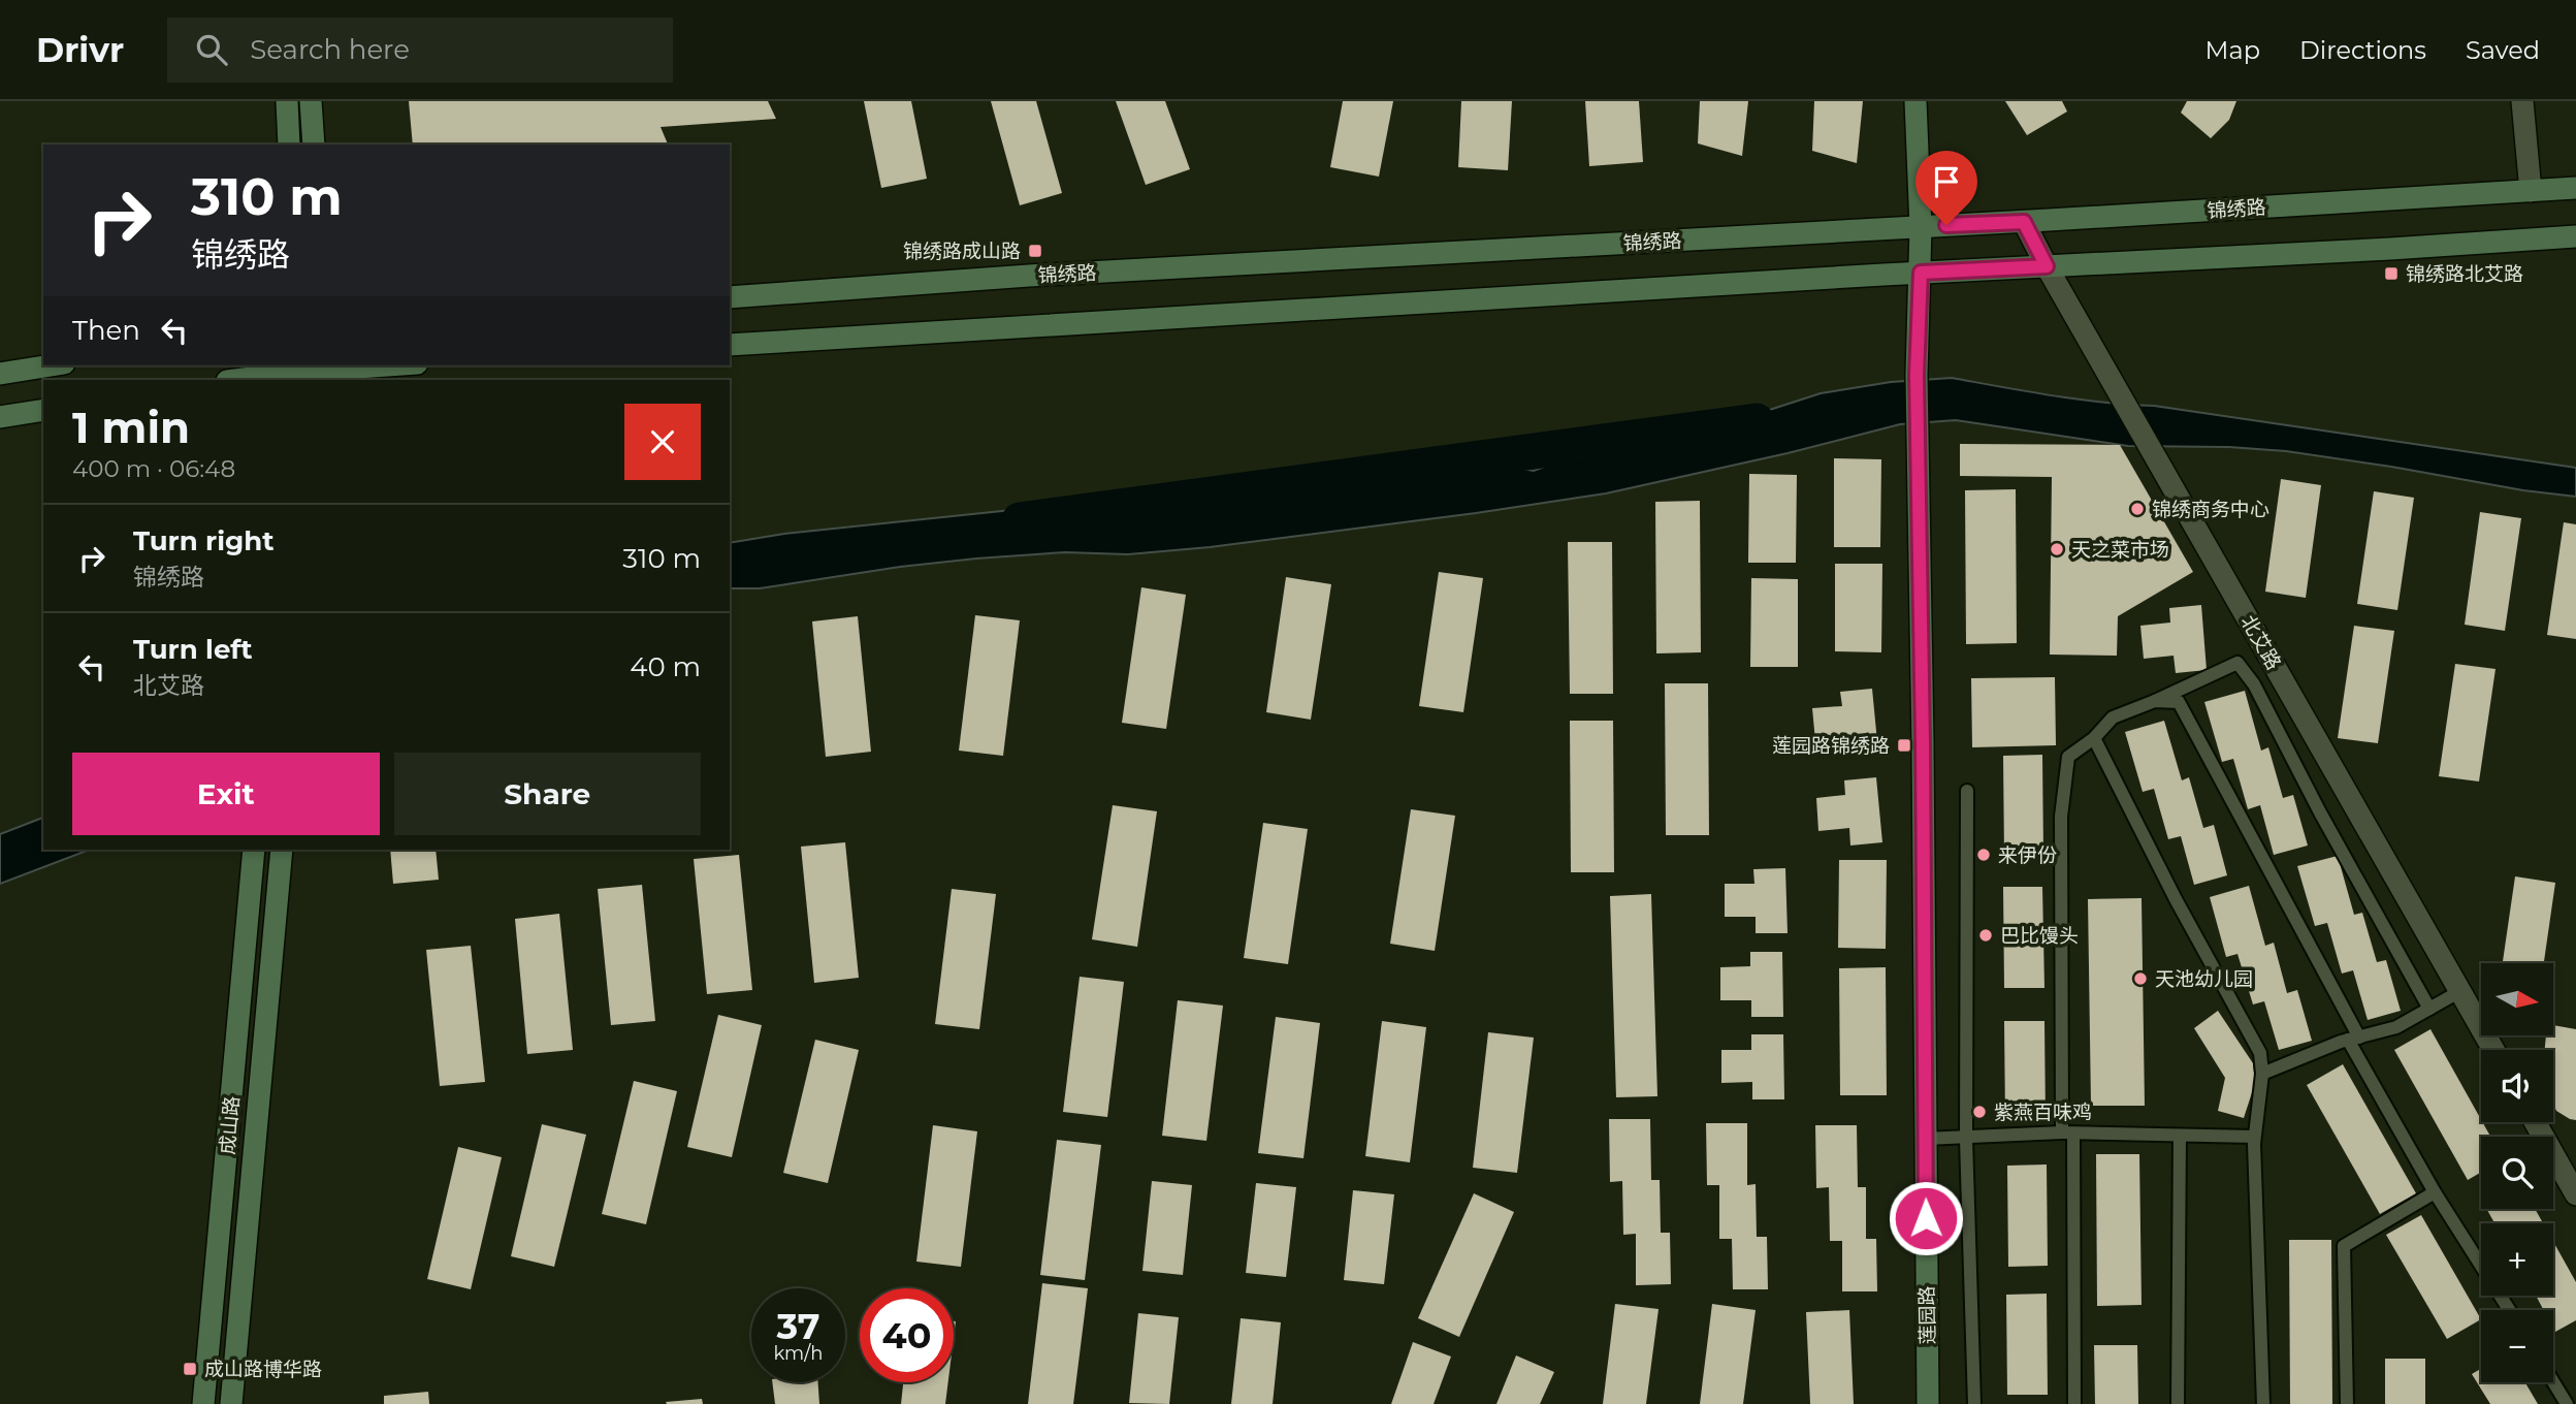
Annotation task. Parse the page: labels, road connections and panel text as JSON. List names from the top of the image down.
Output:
{
  "streets": {
    "main road": ["锦绣路", "成山路", "莲园路"],
    "street": ["北艾路"]
  },
  "crossings": [
    ["锦绣路", "北艾路"]
  ],
  "places": {
    "transit": [
      "锦绣路成山路",
      "锦绣路北艾路",
      "莲园路锦绣路",
      "成山路博华路"
    ],
    "other": [
      "锦绣商务中心",
      "天之菜市场",
      "来伊份",
      "巴比馒头",
      "天池幼儿园",
      "紫燕百味鸡"
    ]
  },
  "north": "right",
  "page": {
    "header": "Drivr",
    "search": "Search here",
    "nav": ["Map", "Directions", "Saved"],
    "turn": ["310 m", "锦绣路"],
    "then": "Then",
    "heading": ["1 min", "400 m · 06:48"],
    "list": [
      {
        "name": "Turn right",
        "note": "锦绣路",
        "value": "310 m"
      },
      {
        "name": "Turn left",
        "note": "北艾路",
        "value": "40 m"
      }
    ],
    "buttons": ["Exit", "Share"],
    "map_buttons": ["+", "−"],
    "speed": "37 km/h",
    "limit": "40"
  }
}
